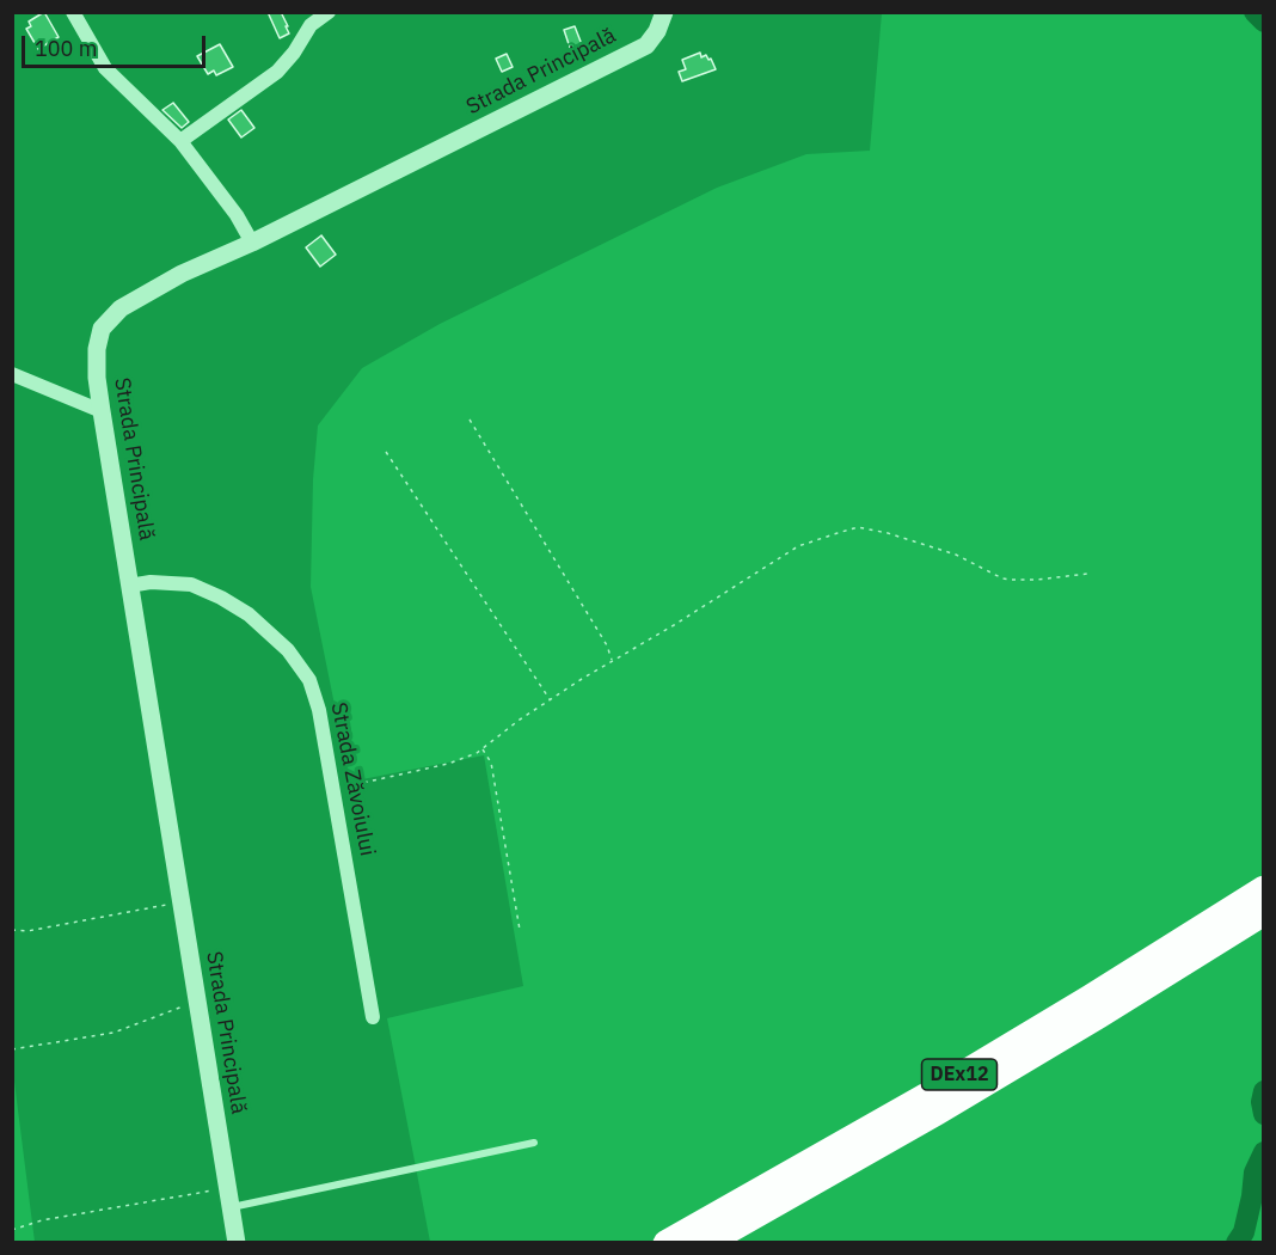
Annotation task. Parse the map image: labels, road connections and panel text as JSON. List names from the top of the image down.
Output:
{
  "streets": {
    "highway": ["DEx12"],
    "street": ["Strada Principală", "Strada Zăvoiului"]
  },
  "crossings": [
    ["Strada Principală", "Strada Zăvoiului"]
  ],
  "scale_bar": "100 m"
}
